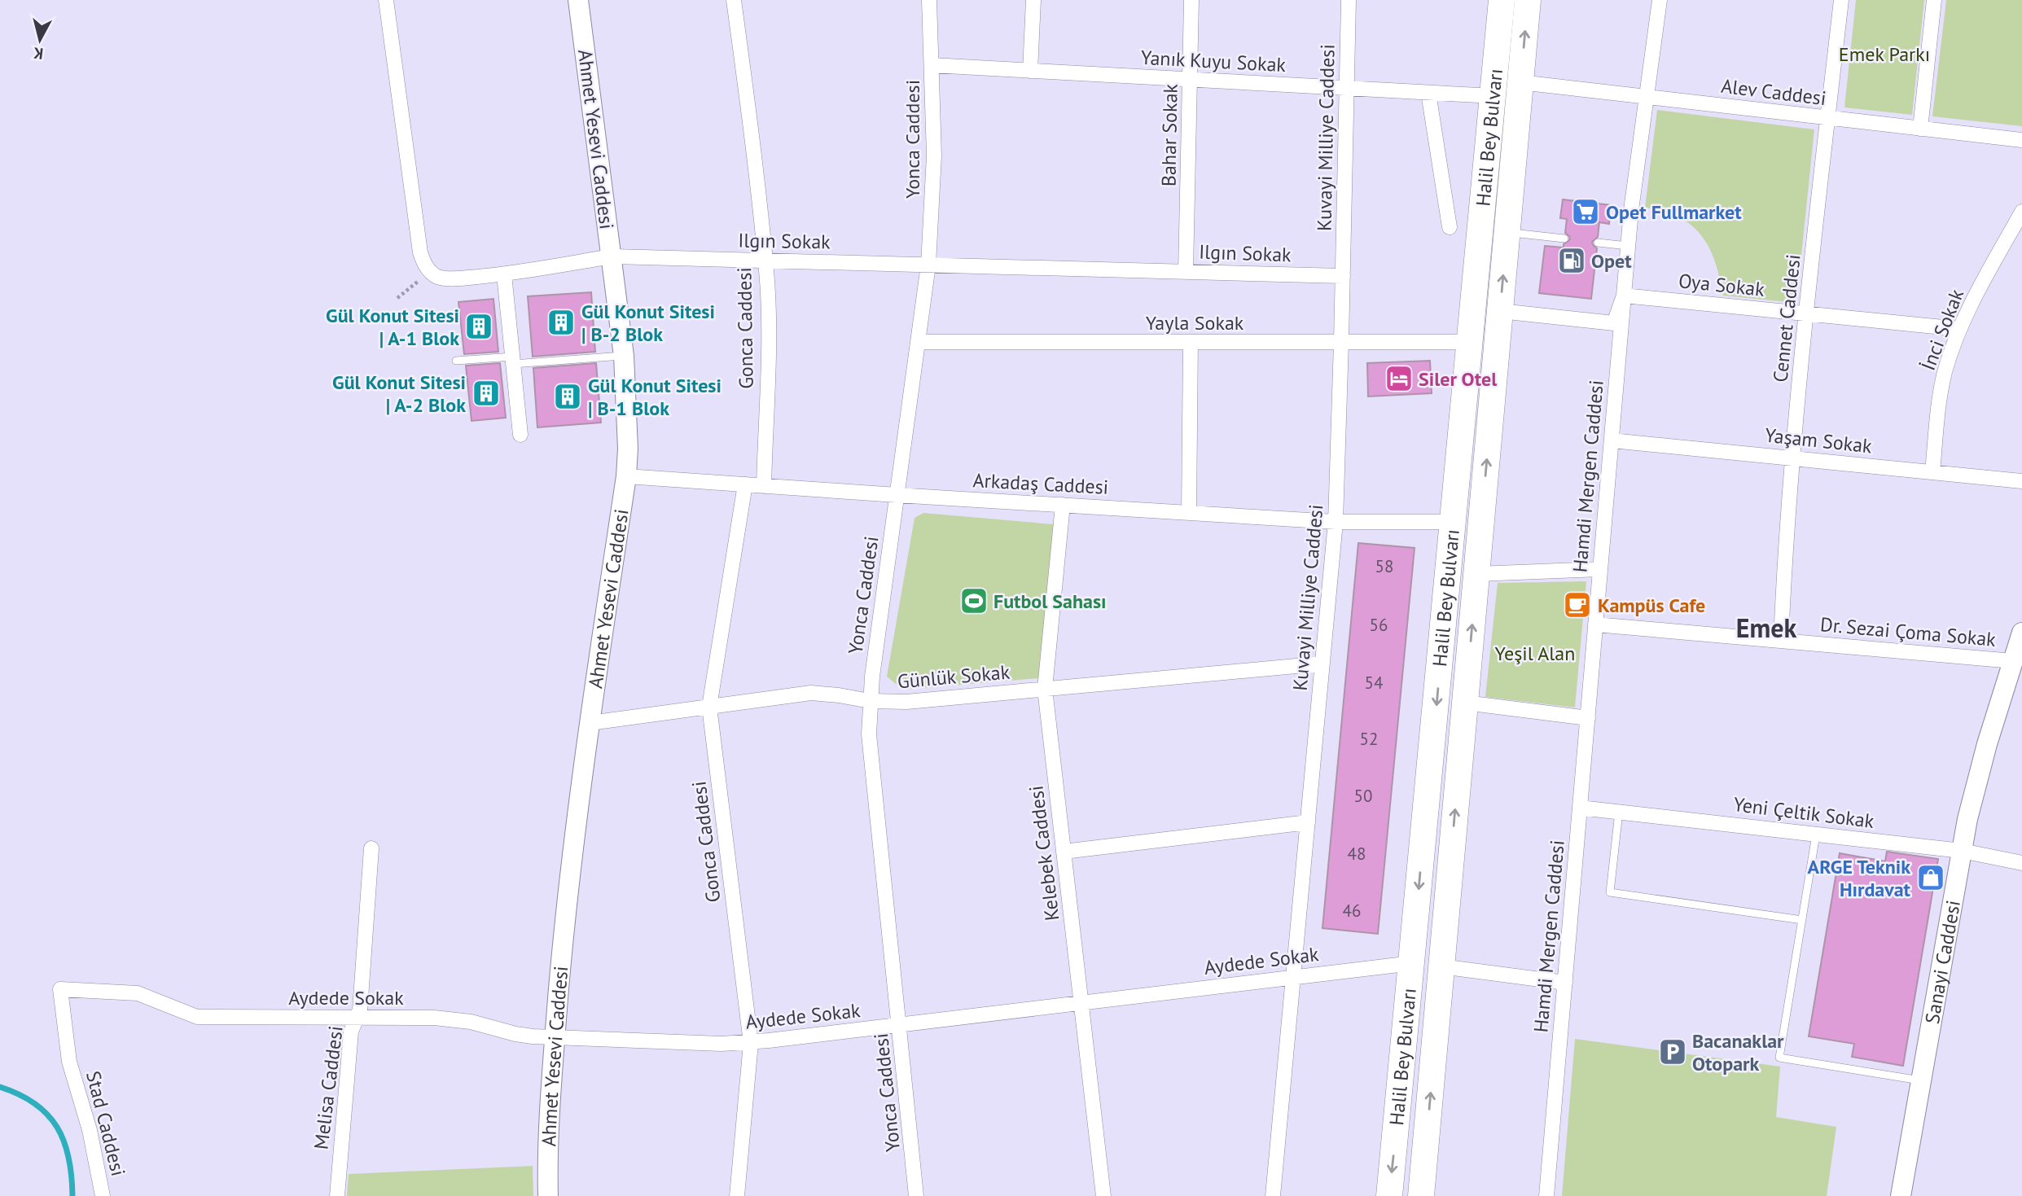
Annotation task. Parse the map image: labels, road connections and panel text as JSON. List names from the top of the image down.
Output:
{
  "streets": {
    "highway": ["Halil Bey Bulvarı"],
    "street": [
      "Yanık Kuyu Sokak",
      "Alev Caddesi",
      "Bahar Sokak",
      "Kuvayi Milliye Caddesi",
      "Ahmet Yesevi Caddesi",
      "Yonca Caddesi",
      "Ilgın Sokak",
      "Oya Sokak",
      "Cennet Caddesi",
      "Yayla Sokak",
      "Gonca Caddesi",
      "İnci Sokak",
      "Yaşam Sokak",
      "Hamdi Mergen Caddesi",
      "Arkadaş Caddesi",
      "Dr. Sezai Çoma Sokak",
      "Günlük Sokak",
      "Yeni Çeltik Sokak",
      "Kelebek Caddesi",
      "Aydede Sokak",
      "Sanayi Caddesi",
      "Melisa Caddesi",
      "Stad Caddesi"
    ]
  },
  "crossings": [
    ["Yanık Kuyu Sokak", "Bahar Sokak"],
    ["Yanık Kuyu Sokak", "Kuvayi Milliye Caddesi"],
    ["Yanık Kuyu Sokak", "Halil Bey Bulvarı"],
    ["Yanık Kuyu Sokak", "Yonca Caddesi"],
    ["Alev Caddesi", "Halil Bey Bulvarı"],
    ["Alev Caddesi", "Cennet Caddesi"],
    ["Alev Caddesi", "Hamdi Mergen Caddesi"],
    ["Bahar Sokak", "Ilgın Sokak"],
    ["Kuvayi Milliye Caddesi", "Ilgın Sokak"],
    ["Kuvayi Milliye Caddesi", "Yayla Sokak"],
    ["Kuvayi Milliye Caddesi", "Arkadaş Caddesi"],
    ["Kuvayi Milliye Caddesi", "Günlük Sokak"],
    ["Kuvayi Milliye Caddesi", "Aydede Sokak"],
    ["Halil Bey Bulvarı", "Yayla Sokak"],
    ["Halil Bey Bulvarı", "Arkadaş Caddesi"],
    ["Halil Bey Bulvarı", "Aydede Sokak"],
    ["Ahmet Yesevi Caddesi", "Ilgın Sokak"],
    ["Ahmet Yesevi Caddesi", "Arkadaş Caddesi"],
    ["Ahmet Yesevi Caddesi", "Günlük Sokak"],
    ["Ahmet Yesevi Caddesi", "Aydede Sokak"],
    ["Yonca Caddesi", "Ilgın Sokak"],
    ["Yonca Caddesi", "Yayla Sokak"],
    ["Yonca Caddesi", "Arkadaş Caddesi"],
    ["Yonca Caddesi", "Günlük Sokak"],
    ["Yonca Caddesi", "Aydede Sokak"],
    ["Ilgın Sokak", "Gonca Caddesi"],
    ["Oya Sokak", "Cennet Caddesi"],
    ["Oya Sokak", "İnci Sokak"],
    ["Oya Sokak", "Hamdi Mergen Caddesi"],
    ["Cennet Caddesi", "Yaşam Sokak"],
    ["Cennet Caddesi", "Dr. Sezai Çoma Sokak"],
    ["Gonca Caddesi", "Arkadaş Caddesi"],
    ["Gonca Caddesi", "Günlük Sokak"],
    ["Gonca Caddesi", "Aydede Sokak"],
    ["İnci Sokak", "Yaşam Sokak"],
    ["Yaşam Sokak", "Hamdi Mergen Caddesi"],
    ["Hamdi Mergen Caddesi", "Dr. Sezai Çoma Sokak"],
    ["Hamdi Mergen Caddesi", "Yeni Çeltik Sokak"],
    ["Arkadaş Caddesi", "Kelebek Caddesi"],
    ["Dr. Sezai Çoma Sokak", "Sanayi Caddesi"],
    ["Günlük Sokak", "Kelebek Caddesi"],
    ["Yeni Çeltik Sokak", "Sanayi Caddesi"],
    ["Kelebek Caddesi", "Aydede Sokak"],
    ["Aydede Sokak", "Melisa Caddesi"],
    ["Aydede Sokak", "Stad Caddesi"]
  ],
  "districts": ["Emek"],
  "parks": ["Emek Parkı", "Yeşil Alan"],
  "places": {
    "supermarket": ["Opet Fullmarket"],
    "fuel station": ["Opet"],
    "building": [
      "Gül Konut Sitesi | B-2 Blok",
      "Gül Konut Sitesi | A-1 Blok",
      "Gül Konut Sitesi | A-2 Blok",
      "Gül Konut Sitesi | B-1 Blok"
    ],
    "hotel": ["Siler Otel"],
    "sports": ["Futbol Sahası"],
    "cafe": ["Kampüs Cafe"],
    "shop": ["ARGE Teknik Hırdavat"],
    "parking": ["Bacanaklar Otopark"]
  },
  "house_numbers": [
    "58",
    "56",
    "54",
    "52",
    "50",
    "48",
    "46"
  ],
  "north": "bottom"
}
